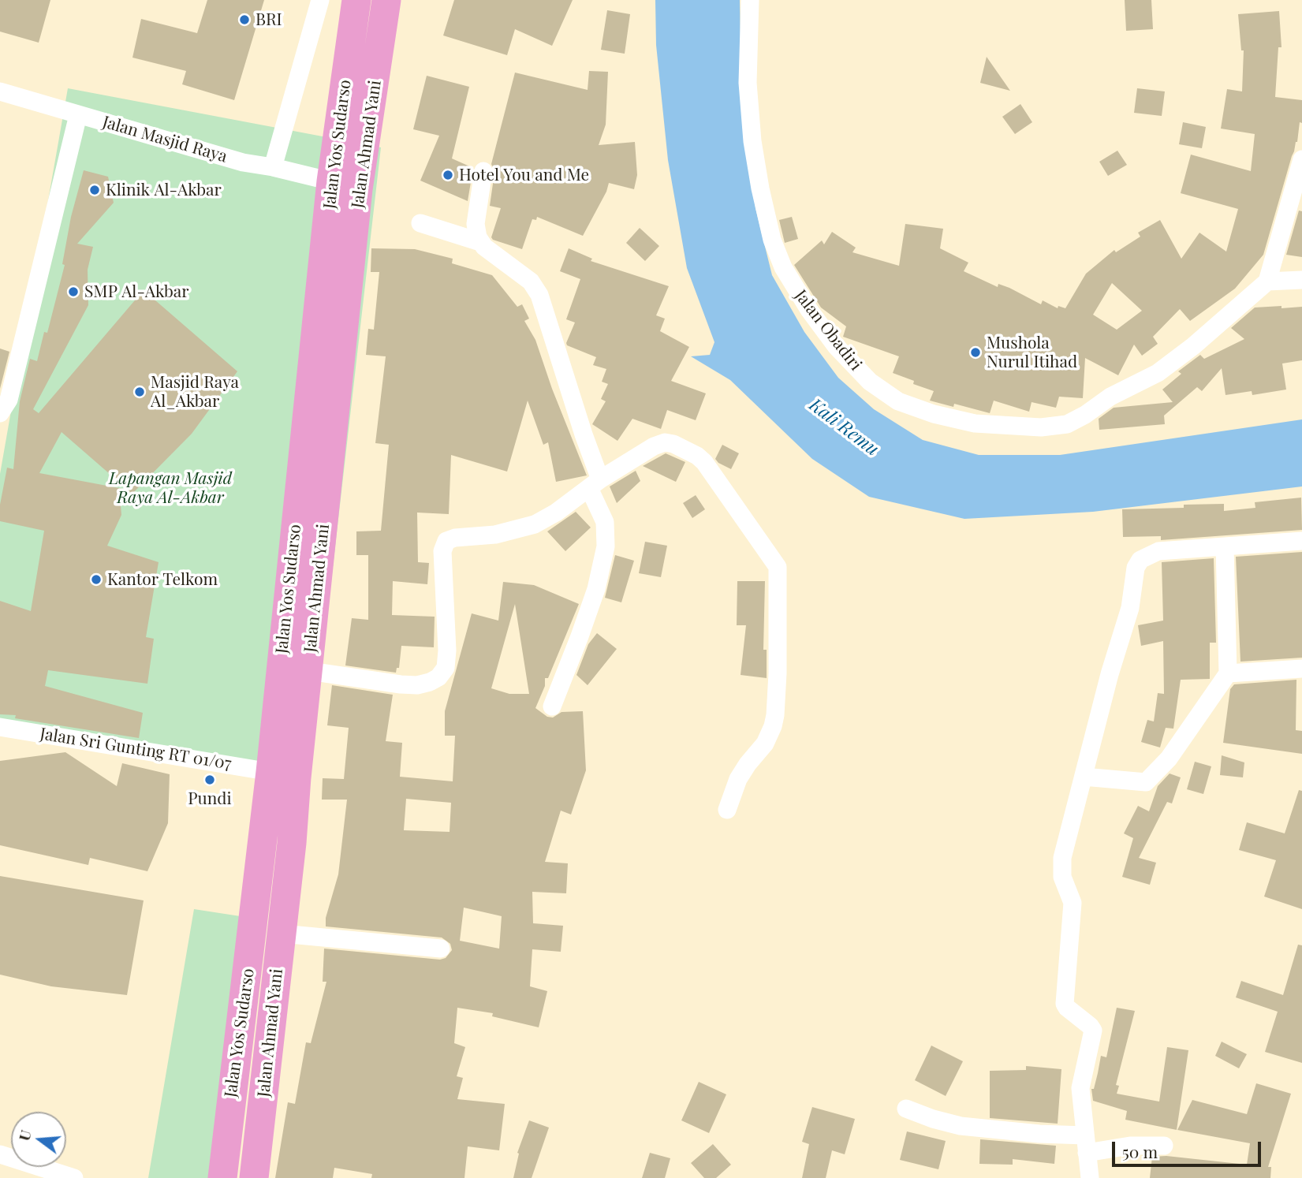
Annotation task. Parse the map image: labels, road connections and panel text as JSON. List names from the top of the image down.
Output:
{
  "streets": {
    "highway": ["Jalan Yos Sudarso", "Jalan Ahmad Yani"],
    "street": ["Jalan Masjid Raya", "Jalan Obadiri", "Jalan Sri Gunting RT 01/07"]
  },
  "crossings": [
    ["Jalan Masjid Raya", "Jalan Yos Sudarso"],
    ["Jalan Yos Sudarso", "Jalan Sri Gunting RT 01/07"]
  ],
  "water": ["Kali Remu"],
  "parks": ["Lapangan Masjid Raya Al-Akbar"],
  "places": [
    "BRI",
    "Hotel You and Me",
    "Klinik Al-Akbar",
    "SMP Al-Akbar",
    "Mushola Nurul Itihad",
    "Masjid Raya Al_Akbar",
    "Kantor Telkom",
    "Pundi"
  ],
  "scale_bar": "50 m",
  "north": "left"
}
